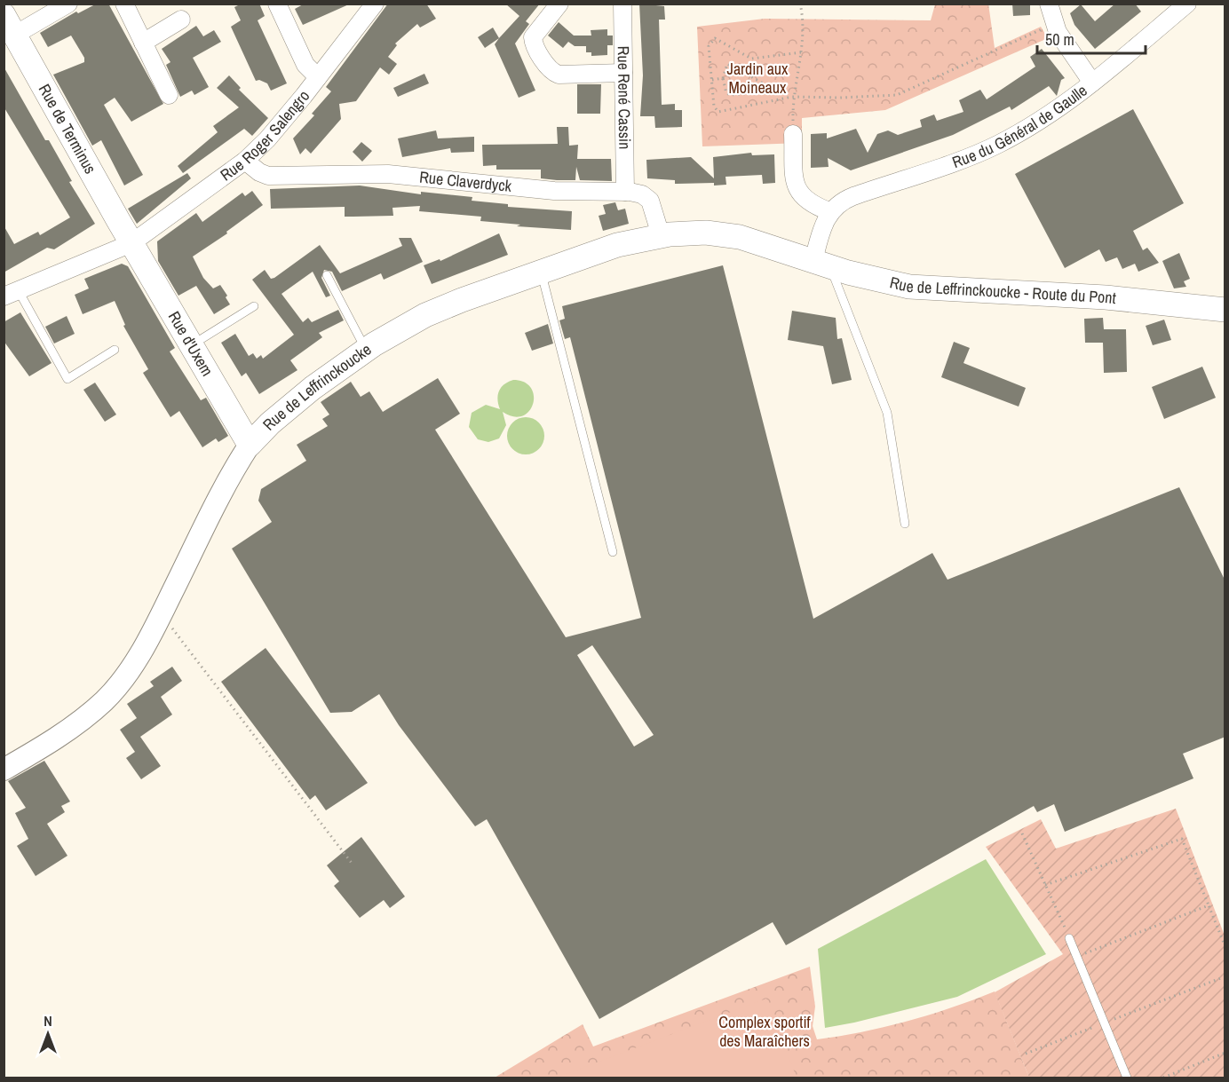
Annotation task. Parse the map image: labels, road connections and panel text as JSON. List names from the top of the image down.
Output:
{
  "streets": {
    "main road": [
      "Rue de Terminus",
      "Rue de Leffrinckoucke - Route du Pont",
      "Rue d'Uxem",
      "Rue de Leffrinckoucke"
    ],
    "street": [
      "Rue René Cassin",
      "Rue du Général de Gaulle",
      "Rue Roger Salengro",
      "Rue Claverdyck"
    ]
  },
  "crossings": [
    ["Rue René Cassin", "Rue Claverdyck"],
    ["Rue de Terminus", "Rue Roger Salengro"],
    ["Rue de Terminus", "Rue d'Uxem"],
    ["Rue Roger Salengro", "Rue Claverdyck"],
    ["Rue Roger Salengro", "Rue d'Uxem"],
    ["Rue Claverdyck", "Rue de Leffrinckoucke"],
    ["Rue de Leffrinckoucke - Route du Pont", "Rue de Leffrinckoucke"],
    ["Rue d'Uxem", "Rue de Leffrinckoucke"]
  ],
  "parks": ["Jardin aux Moineaux", "Complex sportif des Maraîchers"],
  "scale_bar": "50 m",
  "north": "top"
}
